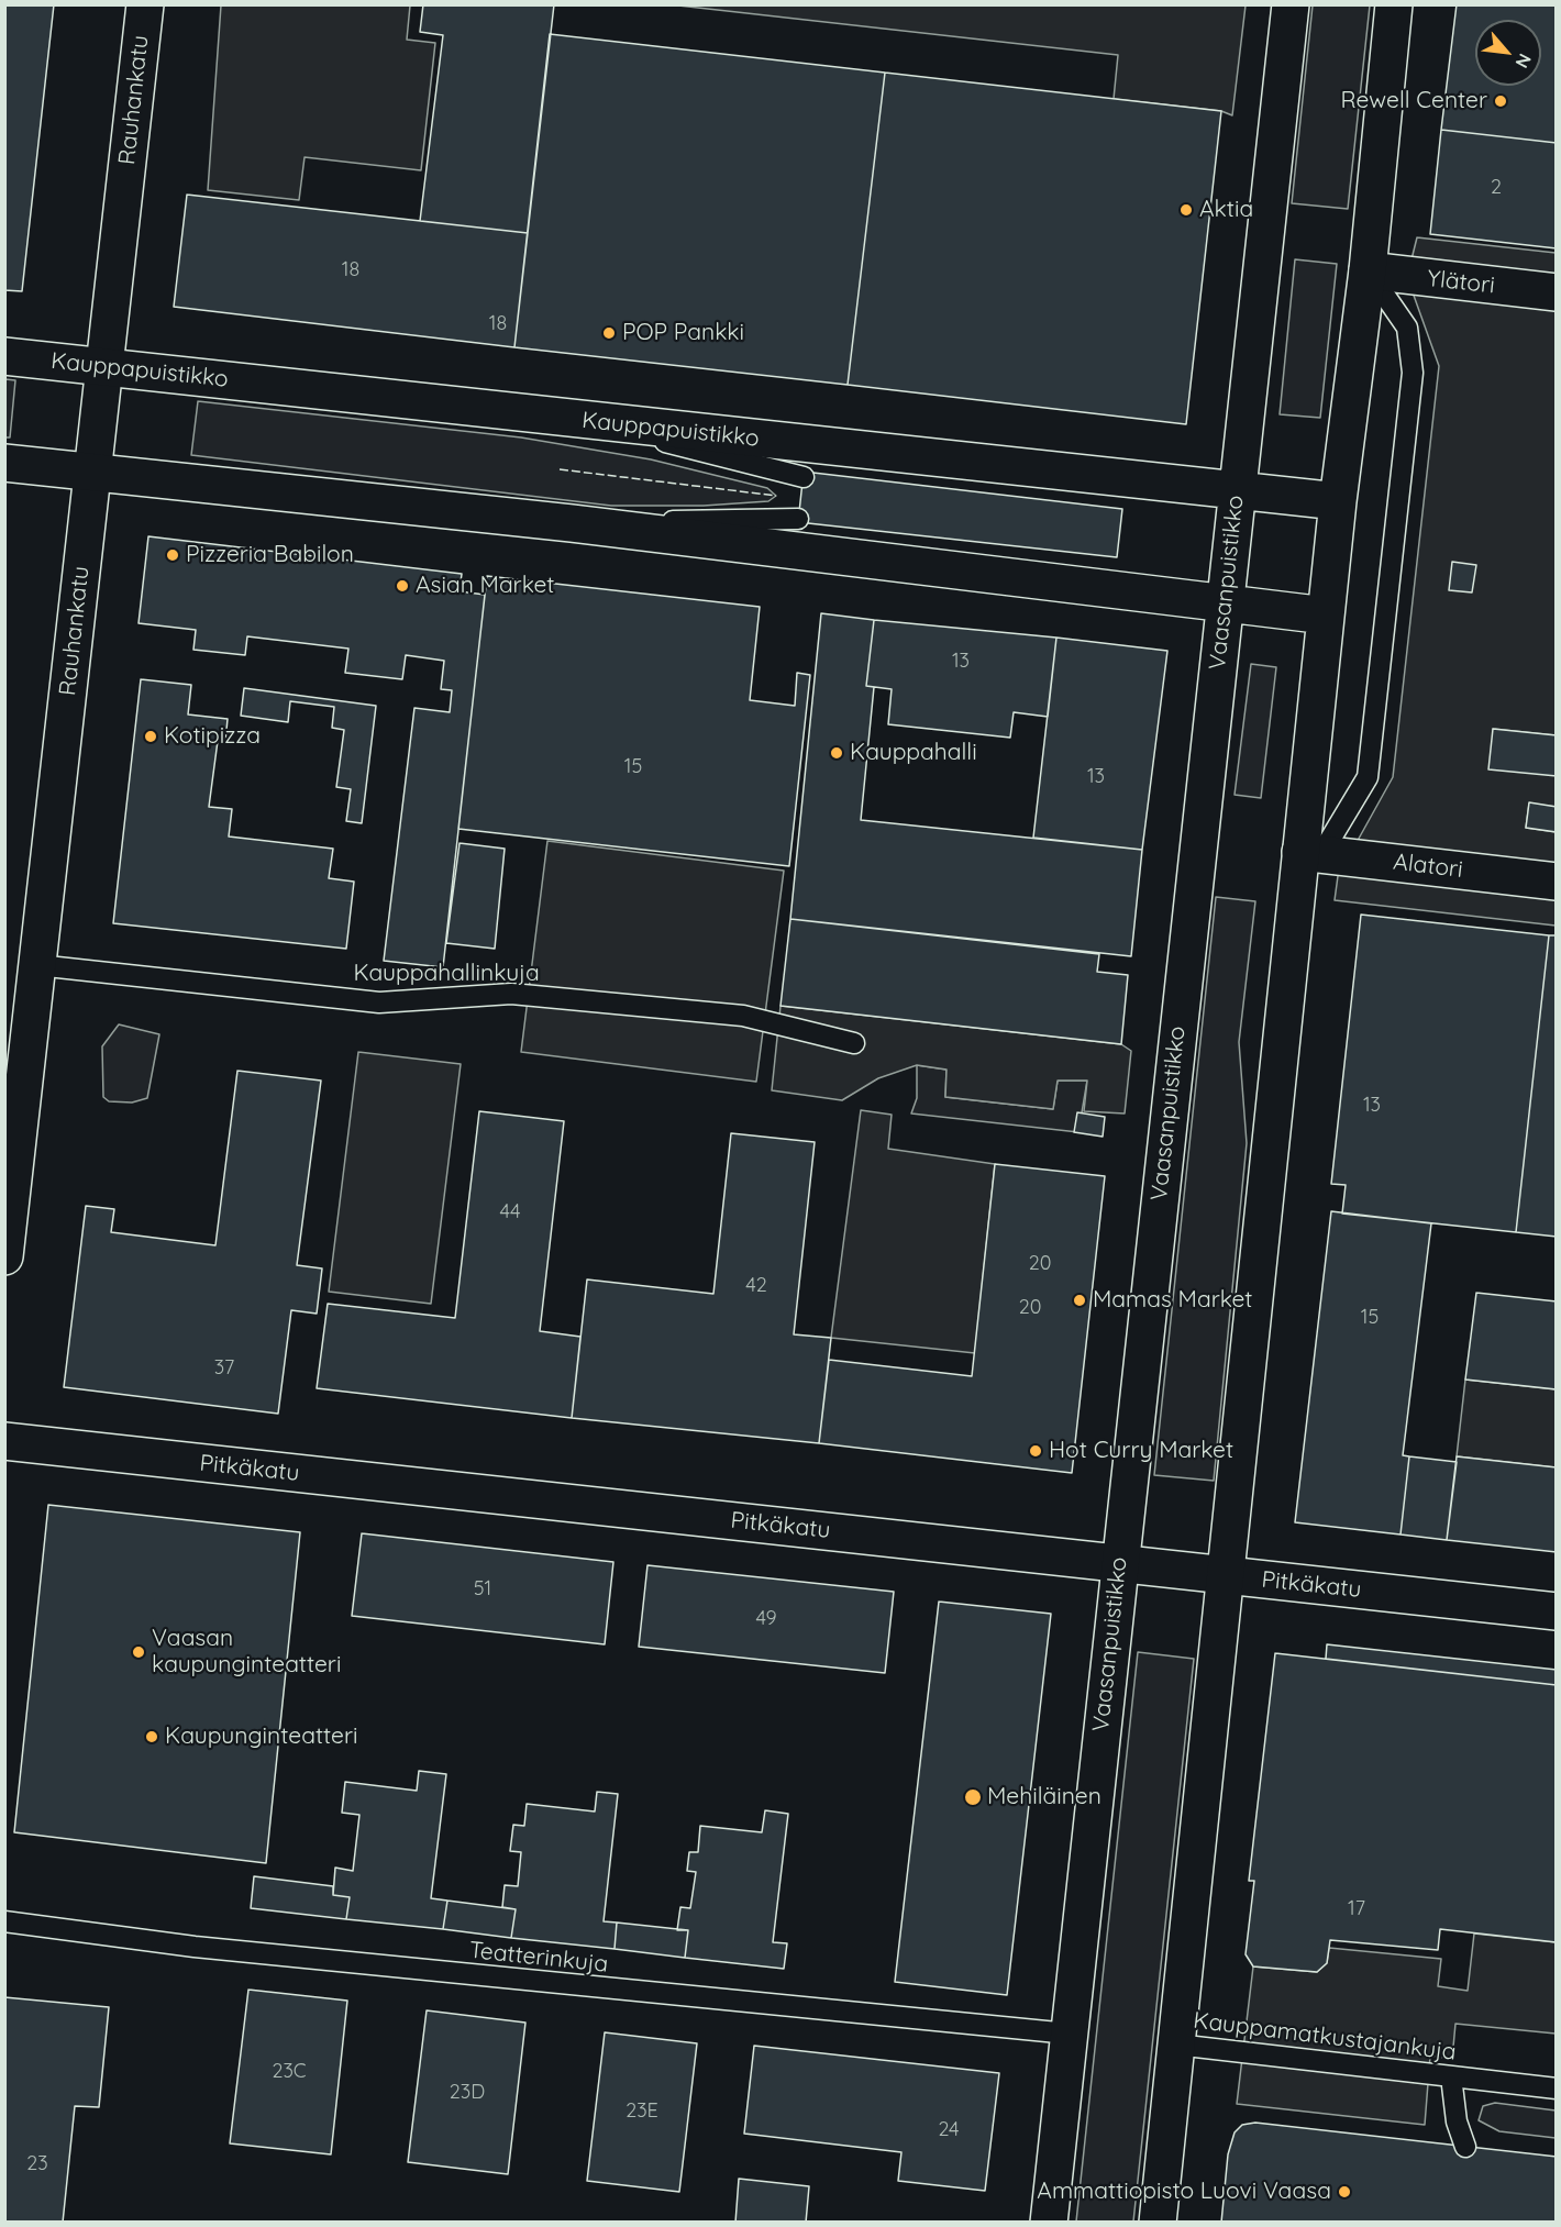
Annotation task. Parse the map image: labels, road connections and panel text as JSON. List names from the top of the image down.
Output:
{
  "streets": {
    "main road": [
      "Rauhankatu",
      "Ylätori",
      "Kauppapuistikko",
      "Vaasanpuistikko",
      "Alatori",
      "Pitkäkatu"
    ],
    "lane": ["Kauppahallinkuja", "Teatterinkuja", "Kauppamatkustajankuja"]
  },
  "crossings": [
    ["Rauhankatu", "Kauppapuistikko"],
    ["Rauhankatu", "Kauppahallinkuja"],
    ["Kauppapuistikko", "Vaasanpuistikko"],
    ["Vaasanpuistikko", "Pitkäkatu"],
    ["Vaasanpuistikko", "Teatterinkuja"]
  ],
  "places": [
    "Rewell Center",
    "Aktia",
    "POP Pankki",
    "Pizzeria Babilon",
    "Asian Market",
    "Kotipizza",
    "Kauppahalli",
    "Mamas Market",
    "Hot Curry Market",
    "Vaasan kaupunginteatteri",
    "Kaupunginteatteri",
    "Mehiläinen",
    "Ammattiopisto Luovi Vaasa"
  ],
  "house_numbers": [
    "2",
    "18",
    "18",
    "13",
    "15",
    "13",
    "13",
    "44",
    "20",
    "42",
    "20",
    "15",
    "37",
    "51",
    "49",
    "17",
    "23C",
    "23D",
    "23E",
    "24",
    "23"
  ],
  "north": "bottom right"
}
